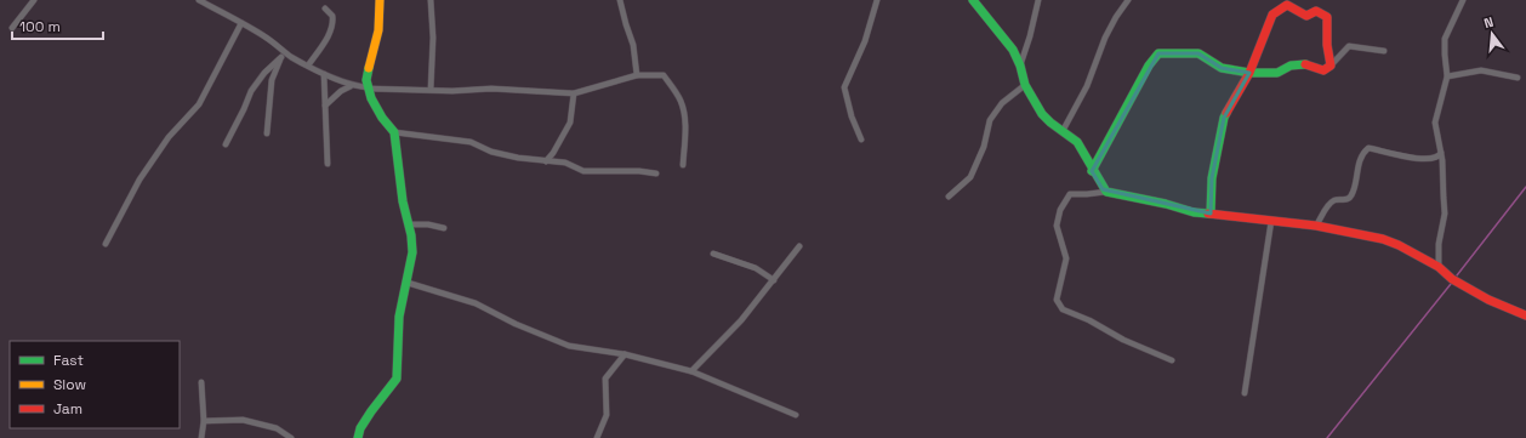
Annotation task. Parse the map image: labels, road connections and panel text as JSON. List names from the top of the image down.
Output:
{
  "legend": ["Fast", "Slow", "Jam"],
  "scale_bar": "100 m",
  "north": "top"
}
